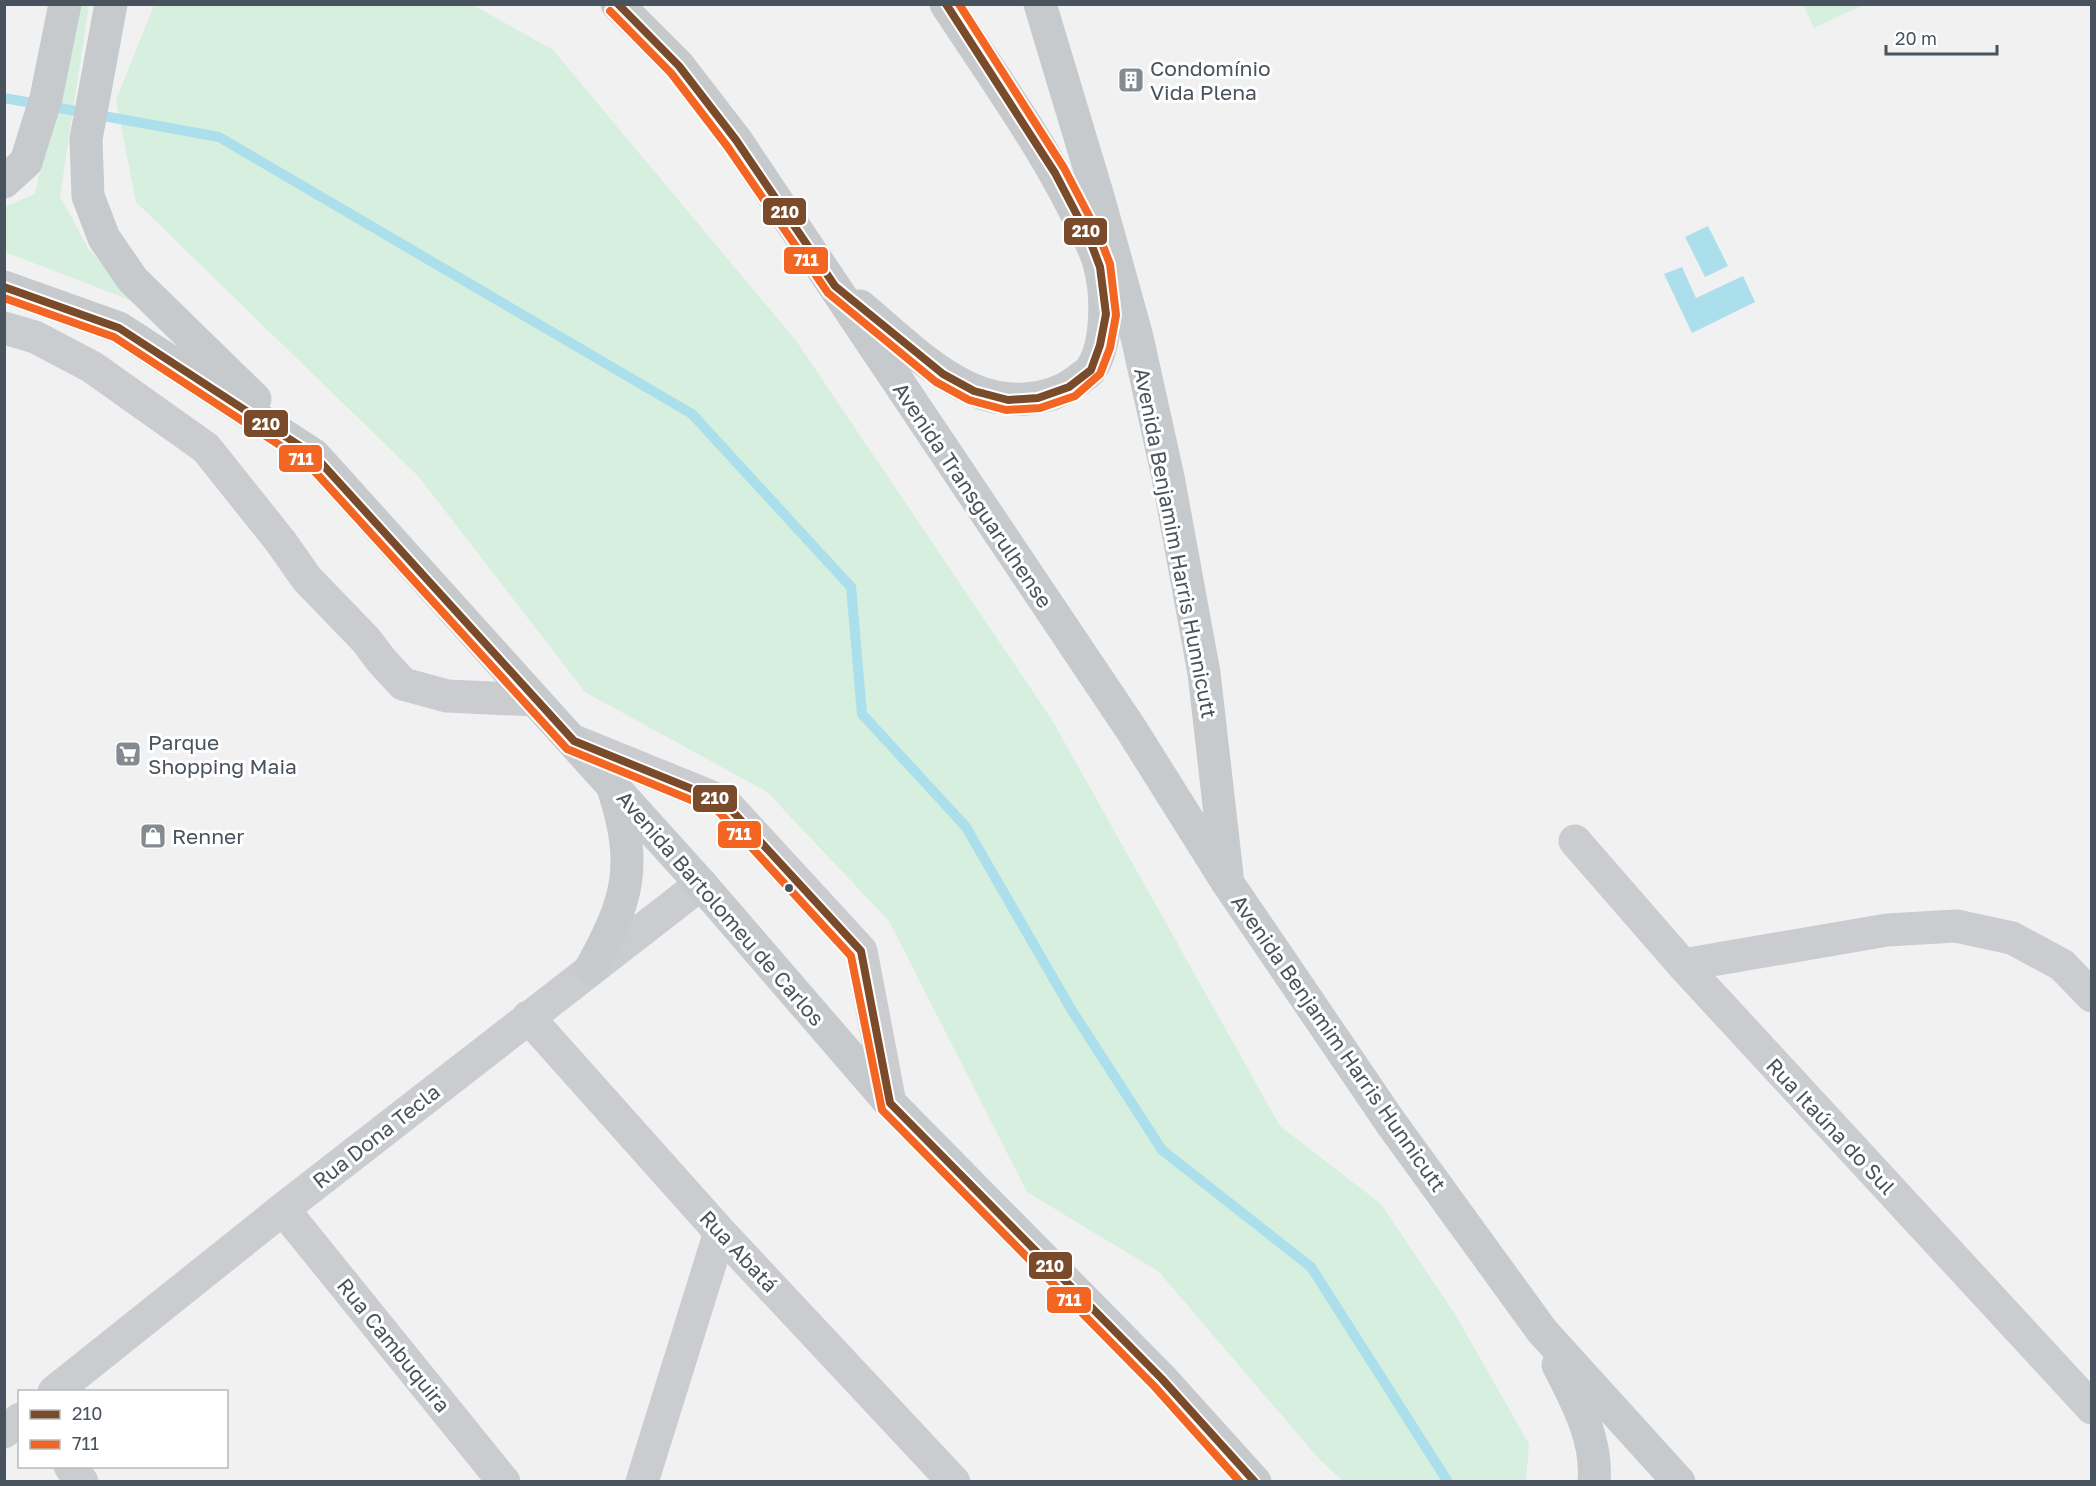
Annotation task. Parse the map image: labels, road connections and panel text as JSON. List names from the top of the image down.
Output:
{
  "streets": {
    "main road": ["Avenida Transguarulhense", "Avenida Benjamim Harris Hunnicutt", "Avenida Bartolomeu de Carlos"],
    "street": [
      "Rua Itaúna do Sul",
      "Rua Dona Tecla",
      "Rua Abatá",
      "Rua Cambuquira"
    ]
  },
  "crossings": [
    ["Avenida Transguarulhense", "Avenida Benjamim Harris Hunnicutt"],
    ["Avenida Bartolomeu de Carlos", "Rua Dona Tecla"],
    ["Rua Dona Tecla", "Rua Abatá"],
    ["Rua Dona Tecla", "Rua Cambuquira"]
  ],
  "places": {
    "building": ["Condomínio Vida Plena"],
    "supermarket": ["Parque Shopping Maia"],
    "shop": ["Renner"]
  },
  "lines": ["transit line 210", "transit line 711"],
  "legend": ["210", "711"],
  "scale_bar": "20 m"
}
